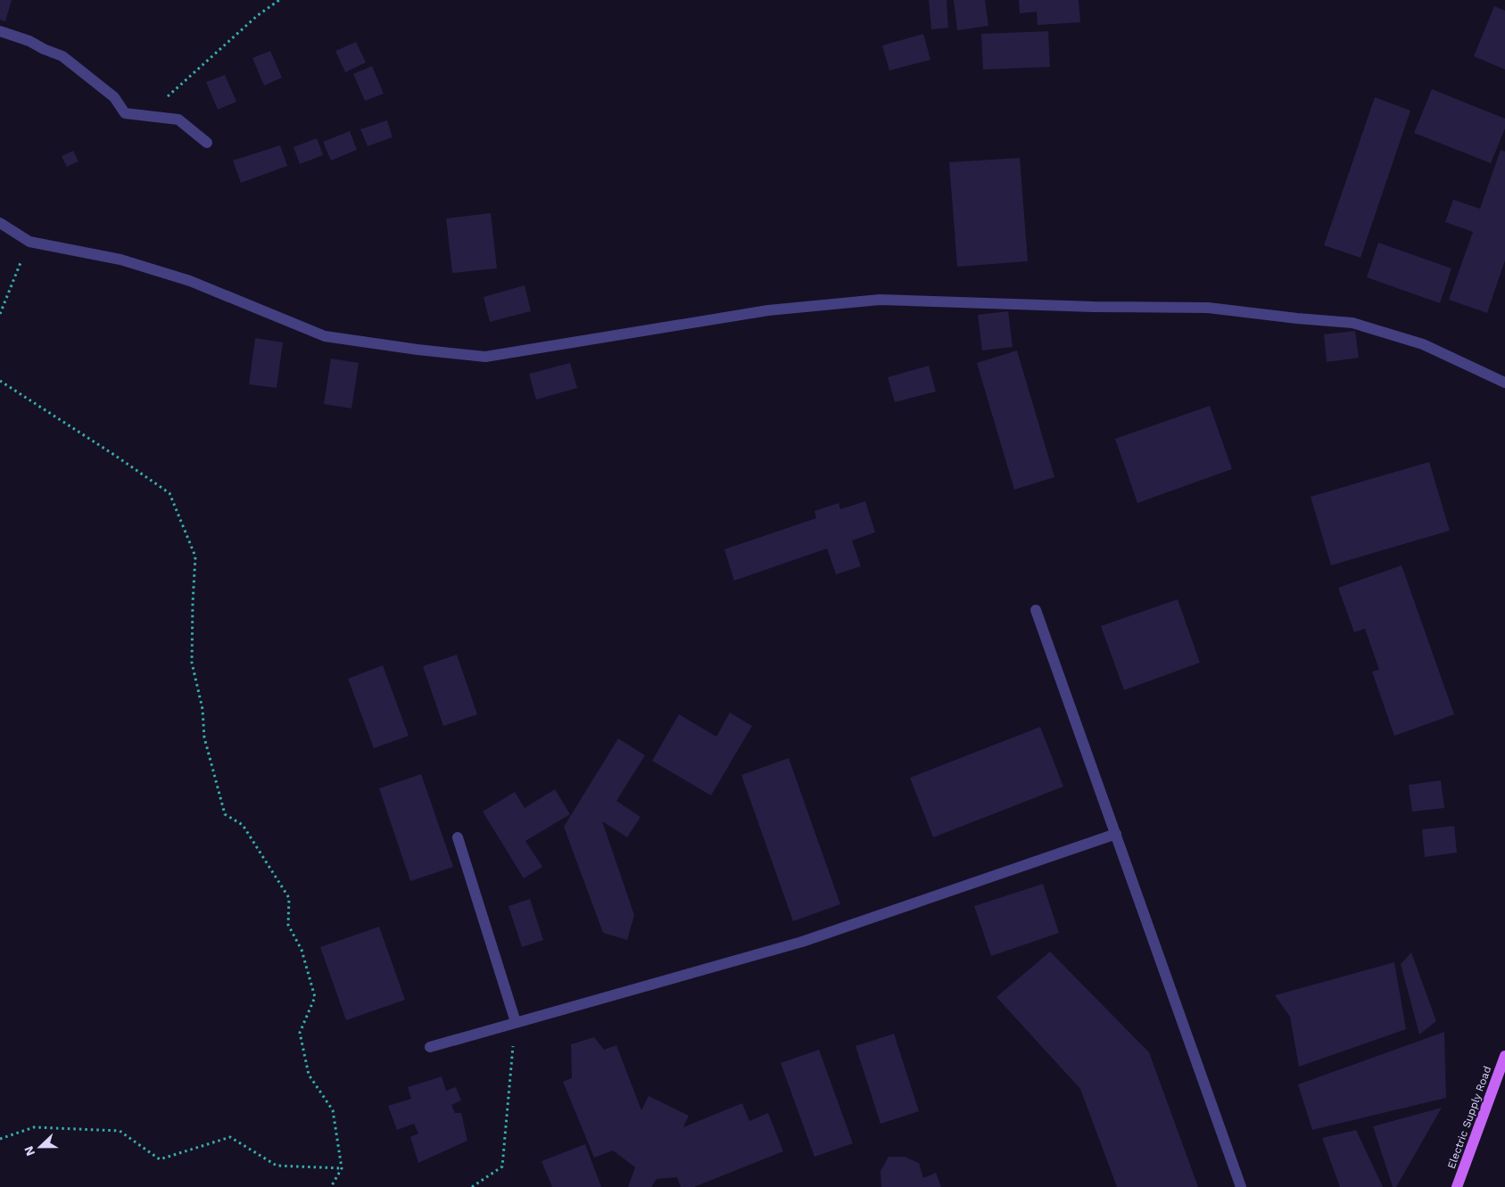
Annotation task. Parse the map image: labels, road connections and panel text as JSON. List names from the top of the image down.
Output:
{
  "streets": {
    "main road": ["Electric Supply Road"]
  },
  "north": "left"
}
